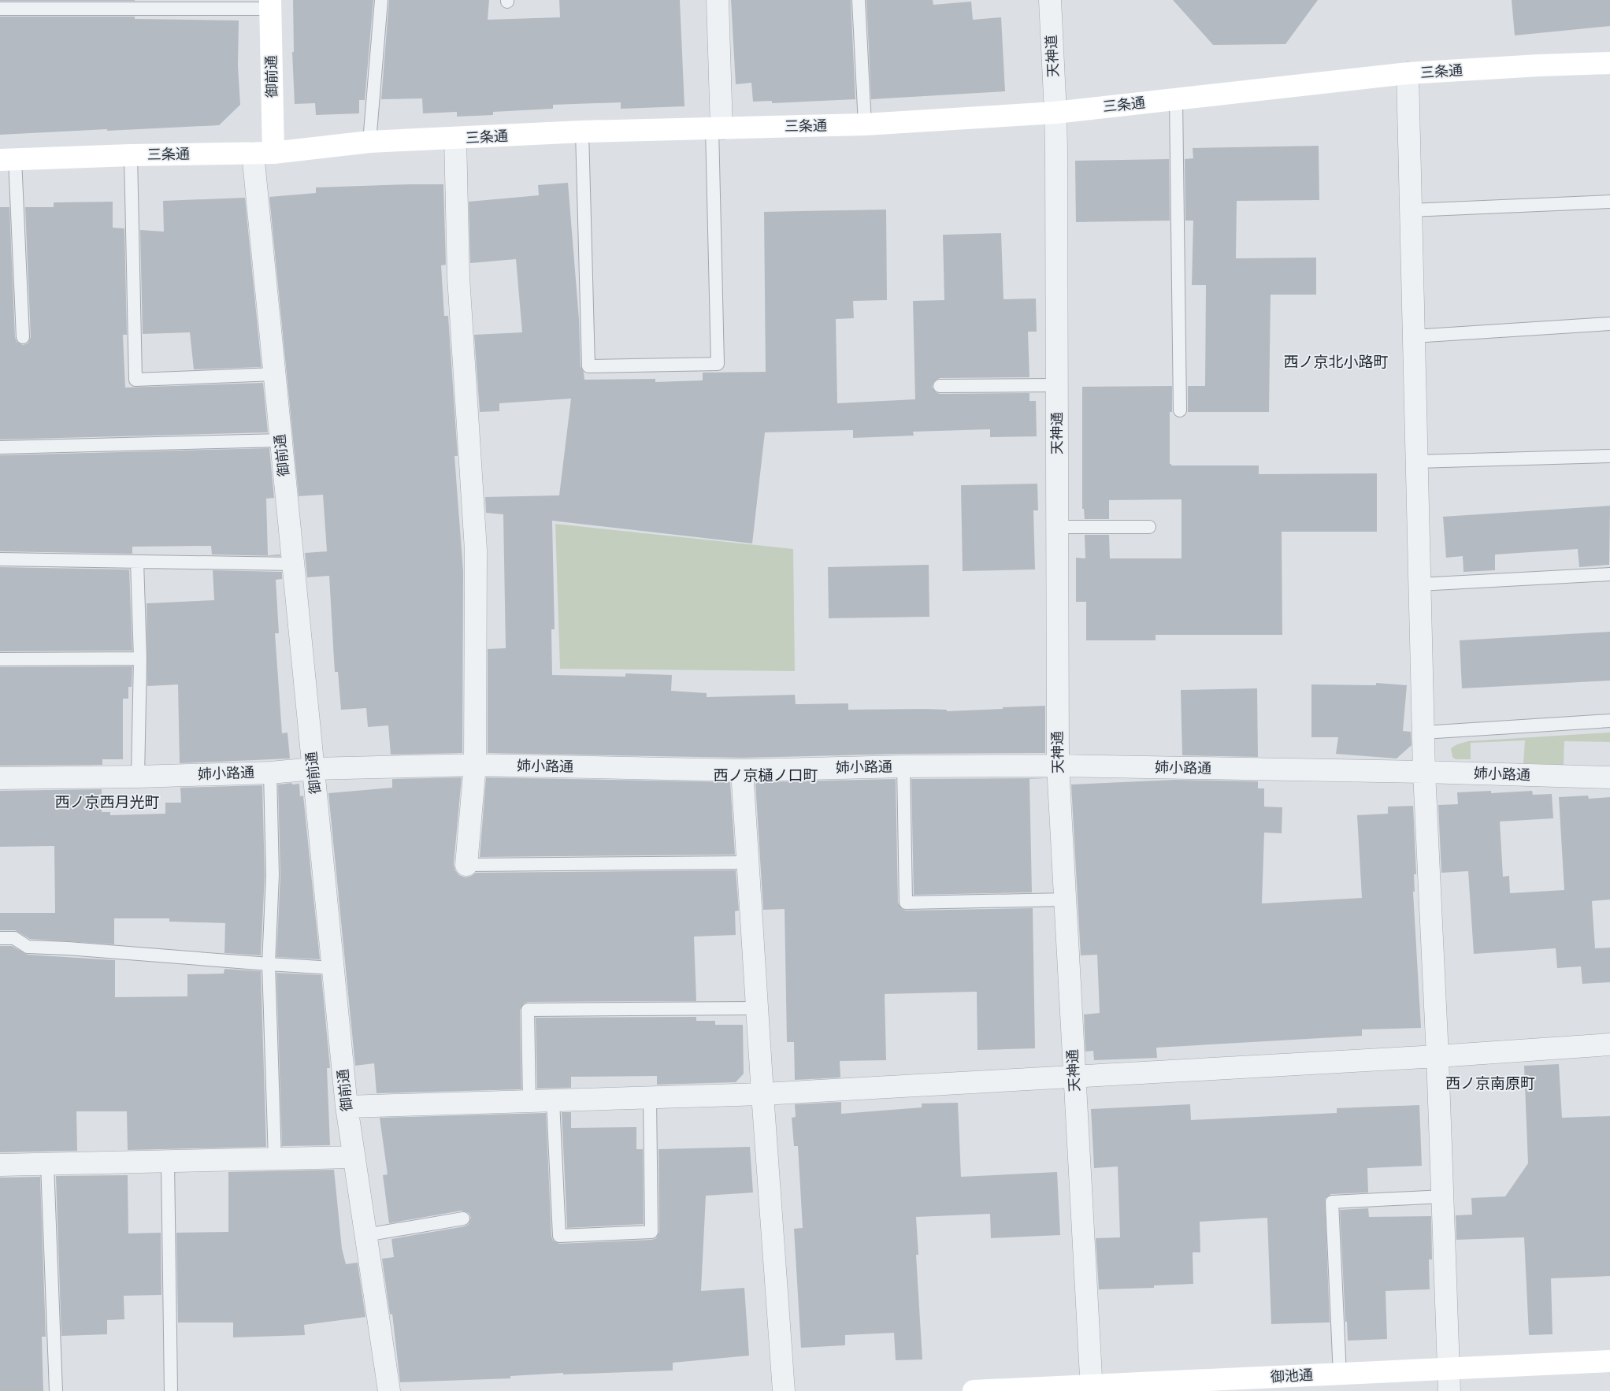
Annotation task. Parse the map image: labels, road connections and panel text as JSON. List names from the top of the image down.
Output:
{
  "streets": {
    "main road": ["三条通", "御前通", "御池通"],
    "street": ["天神道", "天神通", "姉小路通"]
  },
  "crossings": [
    ["天神道", "三条通"],
    ["天神道", "天神通"],
    ["三条通", "御前通"],
    ["三条通", "天神通"],
    ["御前通", "姉小路通"],
    ["天神通", "姉小路通"],
    ["天神通", "御池通"]
  ],
  "districts": [
    "西ノ京北小路町",
    "西ノ京樋ノ口町",
    "西ノ京西月光町",
    "西ノ京南原町"
  ]
}
